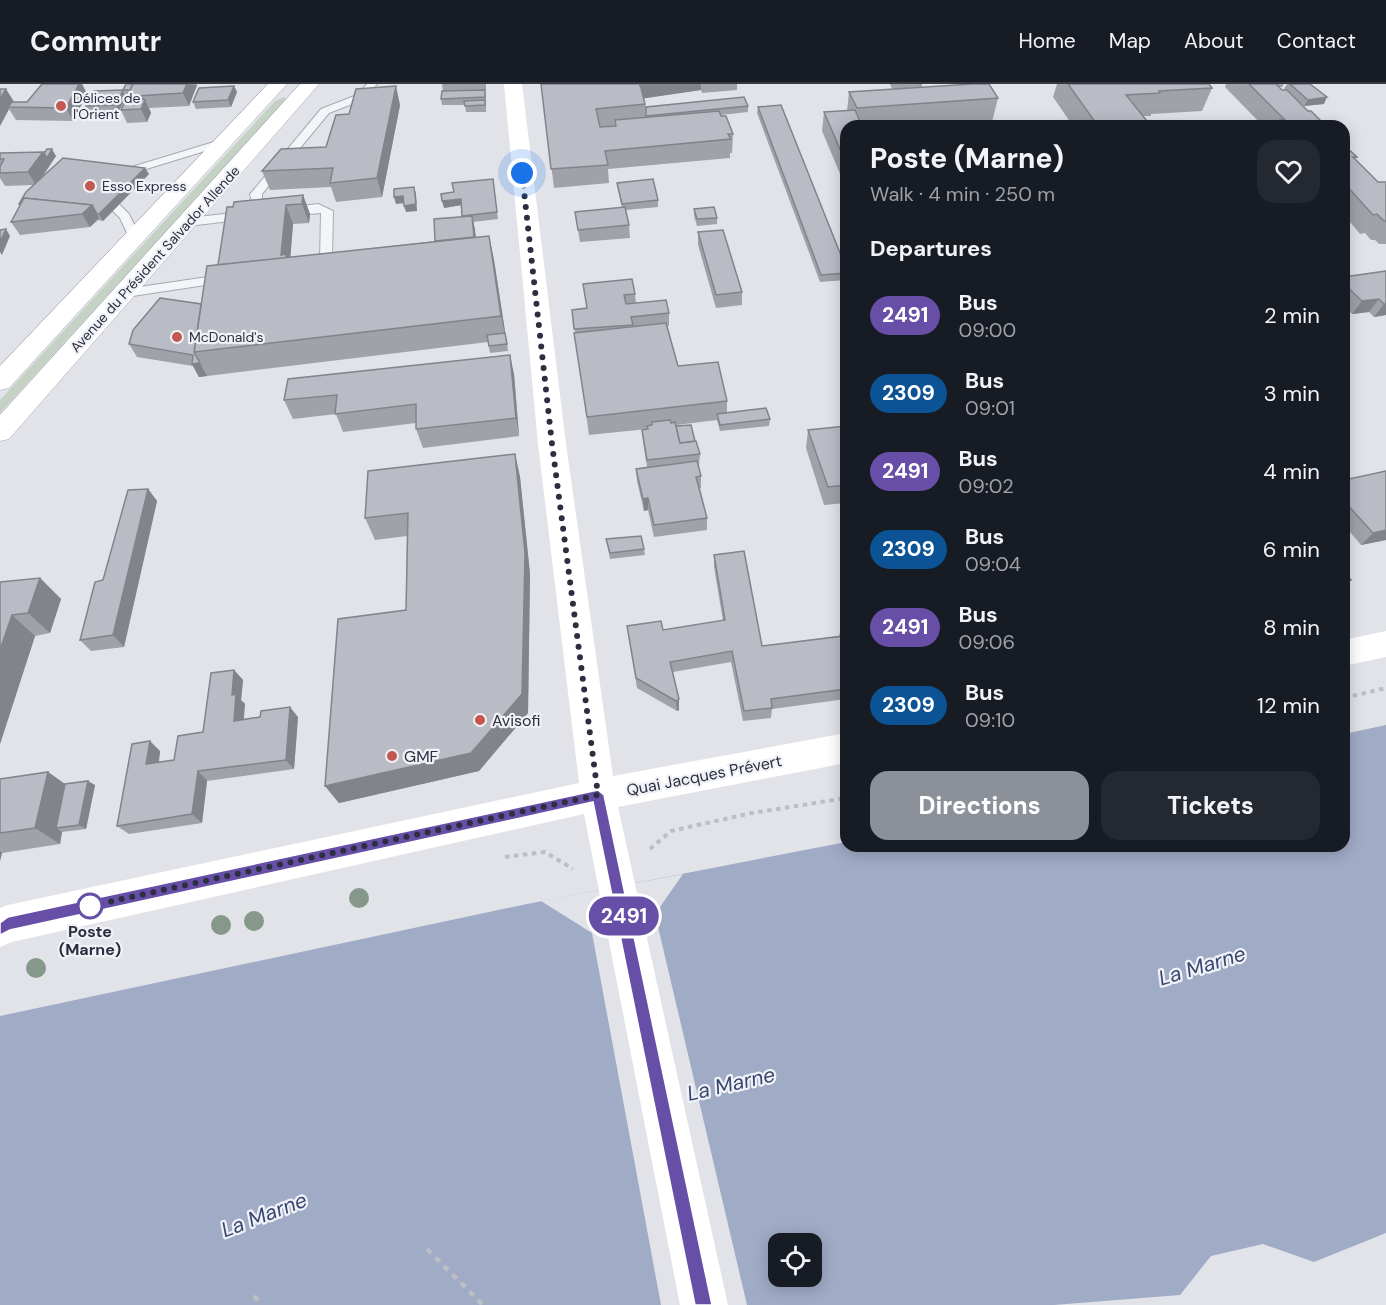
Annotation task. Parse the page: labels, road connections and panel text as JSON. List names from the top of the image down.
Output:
{
  "streets": {
    "main road": ["Avenue du Président Salvador Allende", "Quai Jacques Prévert"]
  },
  "water": ["La Marne"],
  "places": [
    "Délices de l'Orient",
    "Esso Express",
    "McDonald's",
    "Avisofi",
    "GMF",
    "Poste (Marne)"
  ],
  "lines": ["bus line 2491"],
  "page": {
    "header": "Commutr",
    "nav": [
      "Home",
      "Map",
      "About",
      "Contact"
    ],
    "on_map": "2491",
    "heading": [
      ["Poste (Marne)", "Walk · 4 min · 250 m"],
      "Departures"
    ],
    "list": [
      {
        "mark": "2491",
        "name": "Bus",
        "note": "09:00",
        "value": "2 min"
      },
      {
        "mark": "2309",
        "name": "Bus",
        "note": "09:01",
        "value": "3 min"
      },
      {
        "mark": "2491",
        "name": "Bus",
        "note": "09:02",
        "value": "4 min"
      },
      {
        "mark": "2309",
        "name": "Bus",
        "note": "09:04",
        "value": "6 min"
      },
      {
        "mark": "2491",
        "name": "Bus",
        "note": "09:06",
        "value": "8 min"
      },
      {
        "mark": "2309",
        "name": "Bus",
        "note": "09:10",
        "value": "12 min"
      }
    ],
    "buttons": ["Directions", "Tickets"]
  }
}
